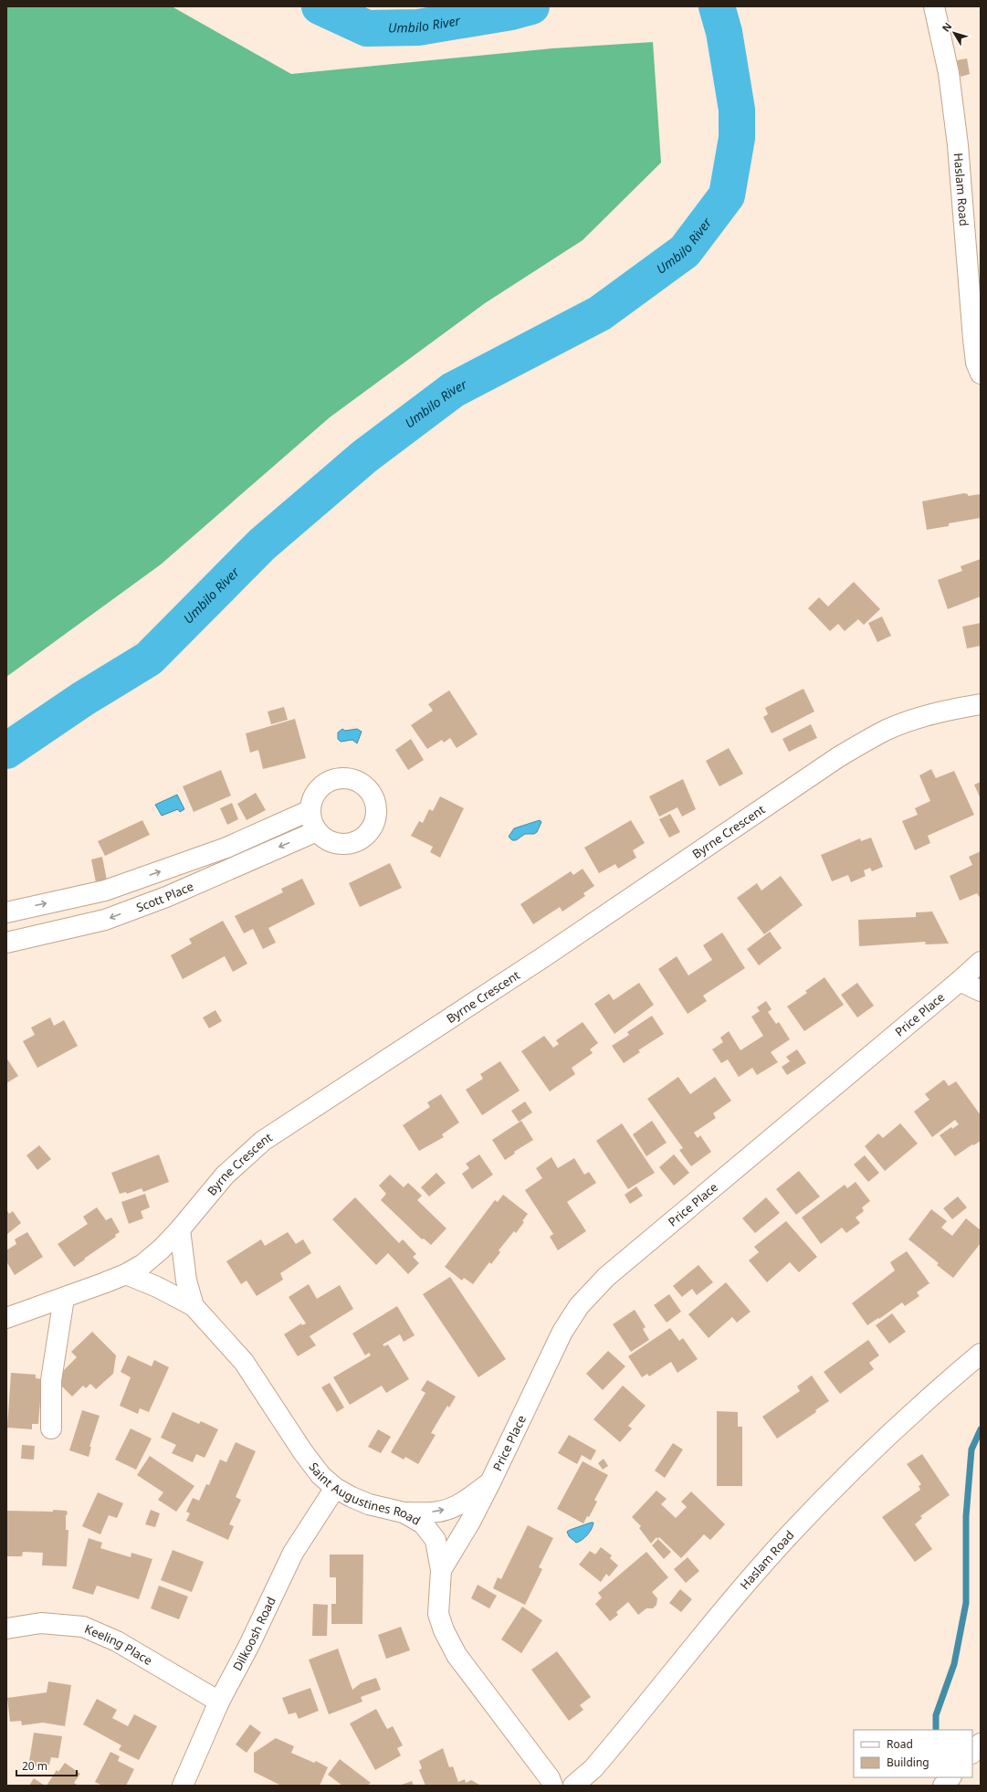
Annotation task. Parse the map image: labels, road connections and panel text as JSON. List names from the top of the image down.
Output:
{
  "streets": {
    "street": [
      "Haslam Road",
      "Byrne Crescent",
      "Scott Place",
      "Price Place",
      "Saint Augustines Road",
      "Dilkoosh Road",
      "Keeling Place"
    ]
  },
  "crossings": [
    ["Byrne Crescent", "Saint Augustines Road"],
    ["Price Place", "Saint Augustines Road"],
    ["Saint Augustines Road", "Dilkoosh Road"],
    ["Dilkoosh Road", "Keeling Place"]
  ],
  "water": ["Umbilo River"],
  "legend": ["Road", "Building"],
  "scale_bar": "20 m",
  "north": "top left"
}
